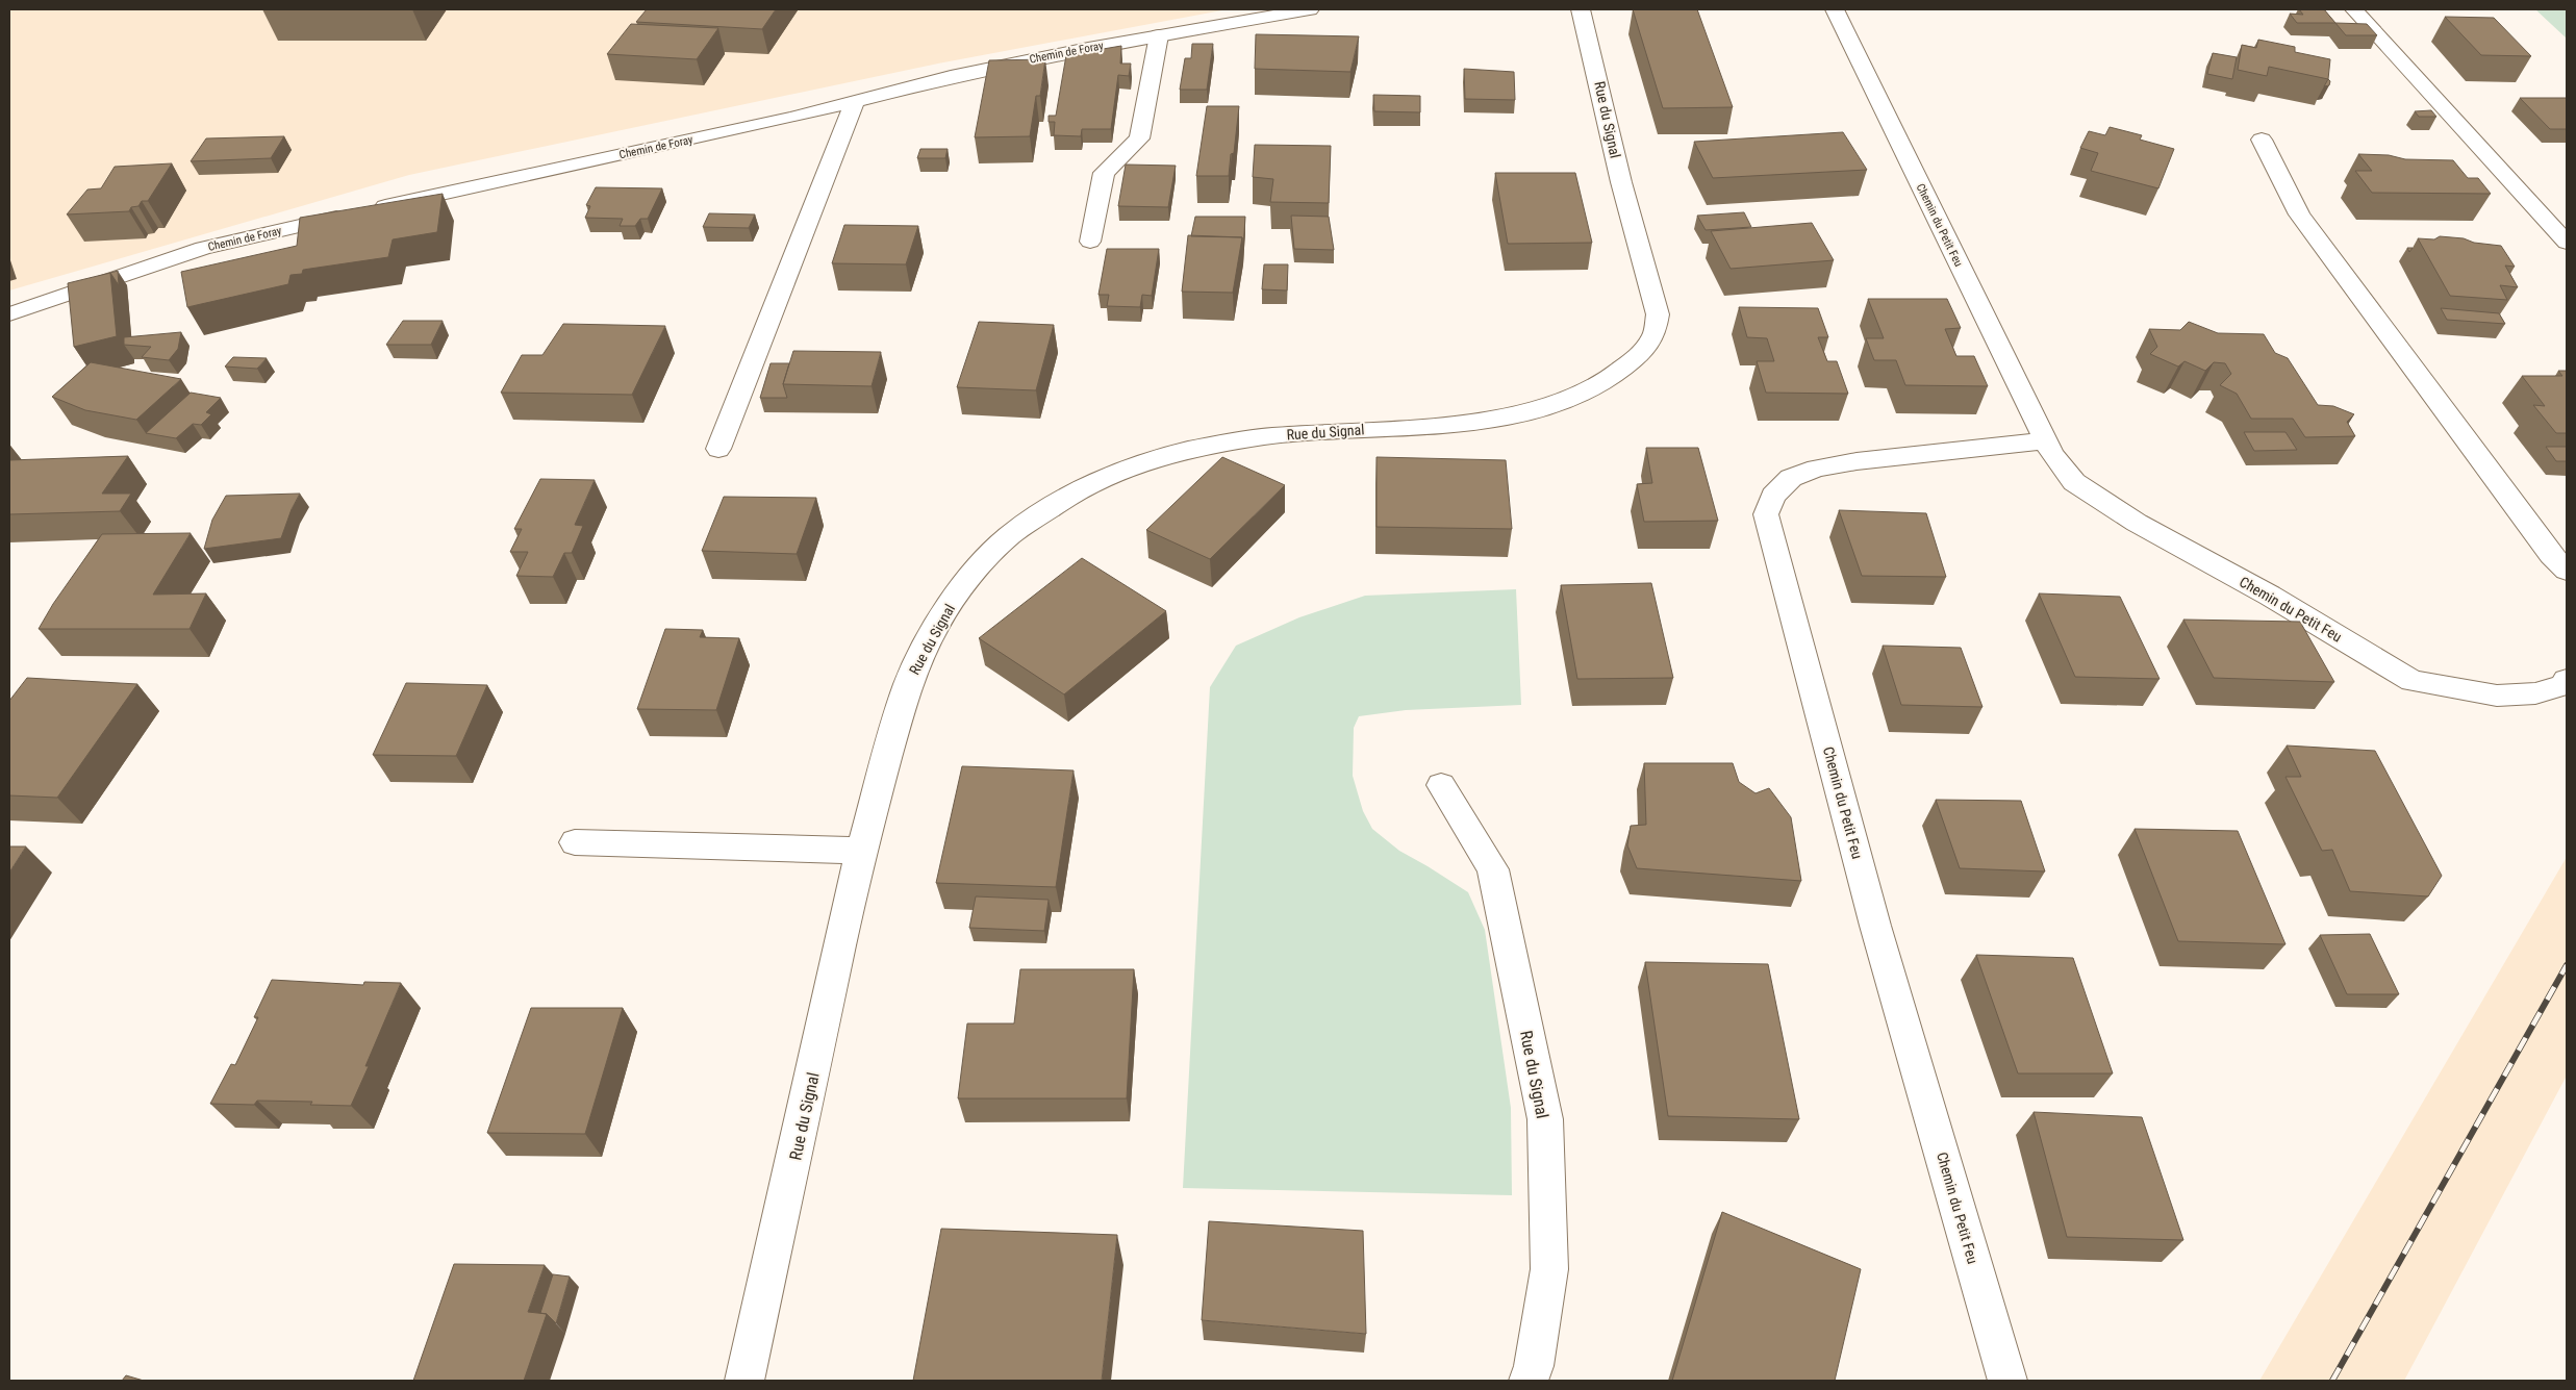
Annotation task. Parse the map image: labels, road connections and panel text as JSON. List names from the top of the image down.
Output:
{
  "streets": {
    "street": ["Chemin de Foray", "Rue du Signal", "Chemin du Petit Feu"]
  }
}
